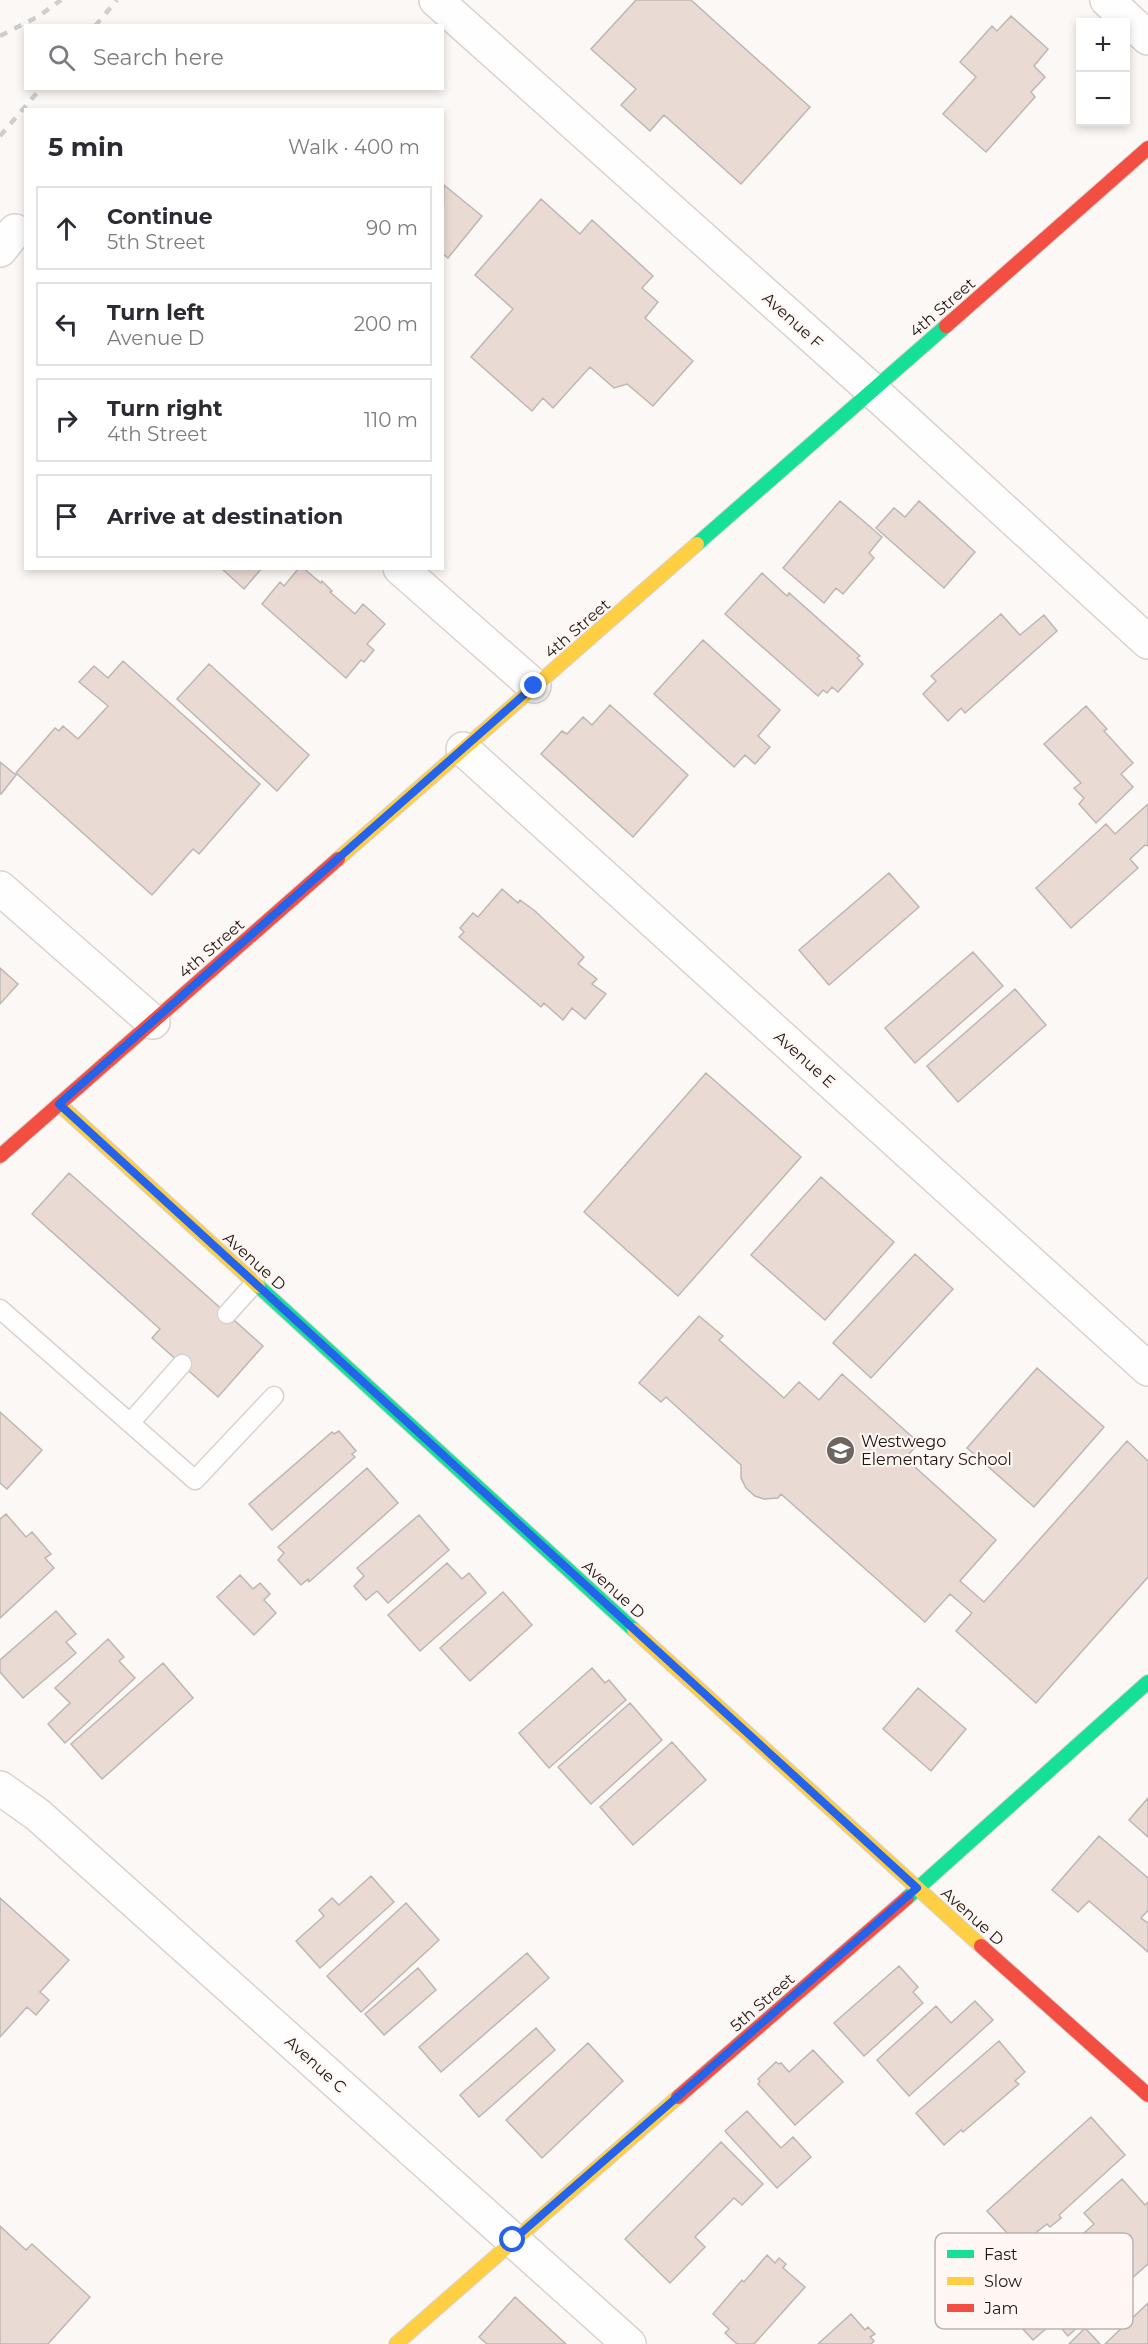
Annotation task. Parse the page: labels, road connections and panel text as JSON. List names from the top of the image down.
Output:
{
  "streets": {
    "street": [
      "4th Street",
      "Avenue F",
      "Avenue E",
      "Avenue D",
      "5th Street",
      "Avenue C"
    ]
  },
  "crossings": [
    ["4th Street", "Avenue F"],
    ["4th Street", "Avenue E"],
    ["4th Street", "Avenue D"],
    ["Avenue D", "5th Street"],
    ["5th Street", "Avenue C"]
  ],
  "places": {
    "school or university": ["Westwego Elementary School"]
  },
  "legend": ["Fast", "Slow", "Jam"],
  "page": {
    "map_buttons": ["+", "−"],
    "search": "Search here",
    "heading": ["5 min", "Walk · 400 m"],
    "list": [
      ["Continue", "5th Street", "90 m"],
      ["Turn left", "Avenue D", "200 m"],
      ["Turn right", "4th Street", "110 m"],
      "Arrive at destination"
    ]
  }
}
